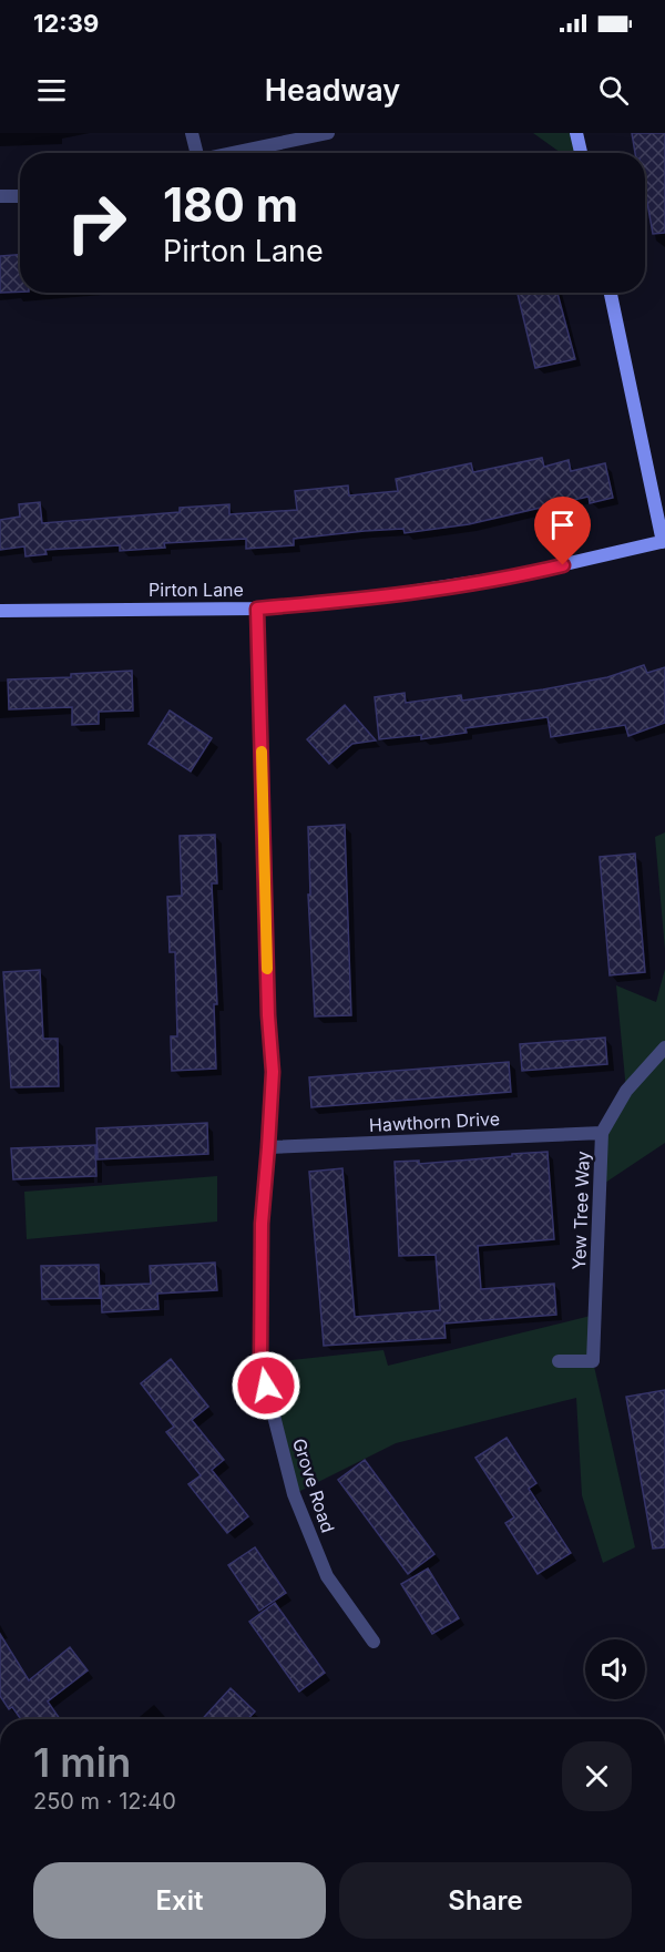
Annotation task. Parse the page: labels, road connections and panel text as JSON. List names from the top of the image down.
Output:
{
  "streets": {
    "street": [
      "Pirton Lane",
      "Hawthorn Drive",
      "Yew Tree Way",
      "Grove Road"
    ]
  },
  "crossings": [
    ["Pirton Lane", "Grove Road"],
    ["Hawthorn Drive", "Yew Tree Way"],
    ["Hawthorn Drive", "Grove Road"]
  ],
  "page": {
    "status": "12:39",
    "header": "Headway",
    "turn": ["180 m", "Pirton Lane"],
    "heading": ["1 min", "250 m · 12:40"],
    "buttons": ["Exit", "Share"]
  }
}
